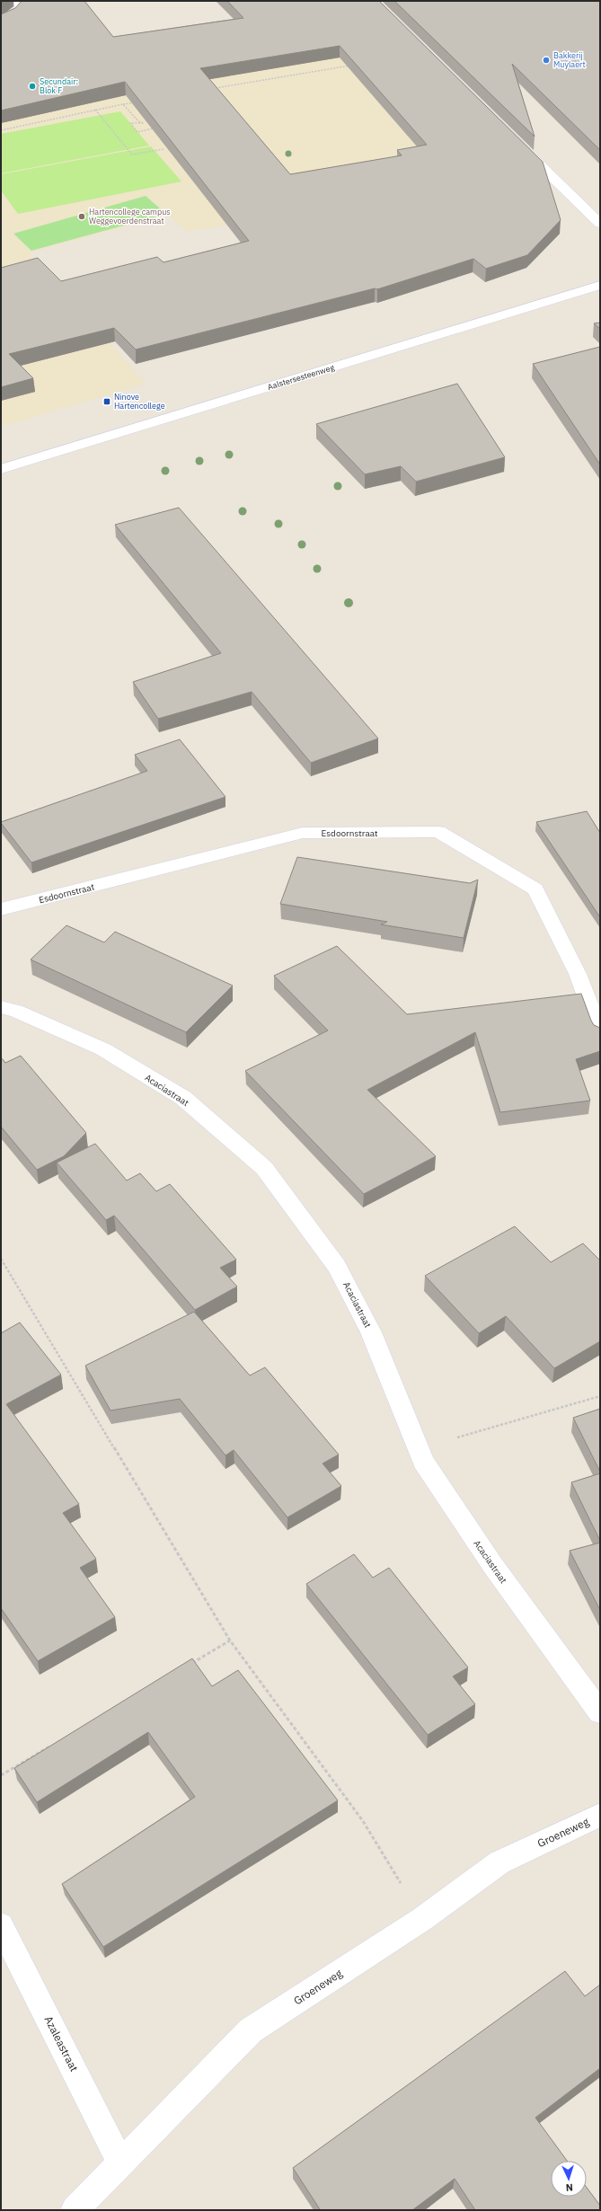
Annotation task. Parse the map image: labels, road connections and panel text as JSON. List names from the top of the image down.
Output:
{
  "streets": {
    "street": [
      "Aalstersesteenweg",
      "Esdoornstraat",
      "Acaciastraat",
      "Groeneweg",
      "Azaleastraat"
    ]
  },
  "crossings": [
    ["Groeneweg", "Azaleastraat"]
  ],
  "places": {
    "other": ["Bakkerij Muylaert", "Secundair: Blok F", "Hartencollege campus Weggevoerdenstraat"],
    "transit": ["Ninove Hartencollege"]
  },
  "north": "bottom"
}
